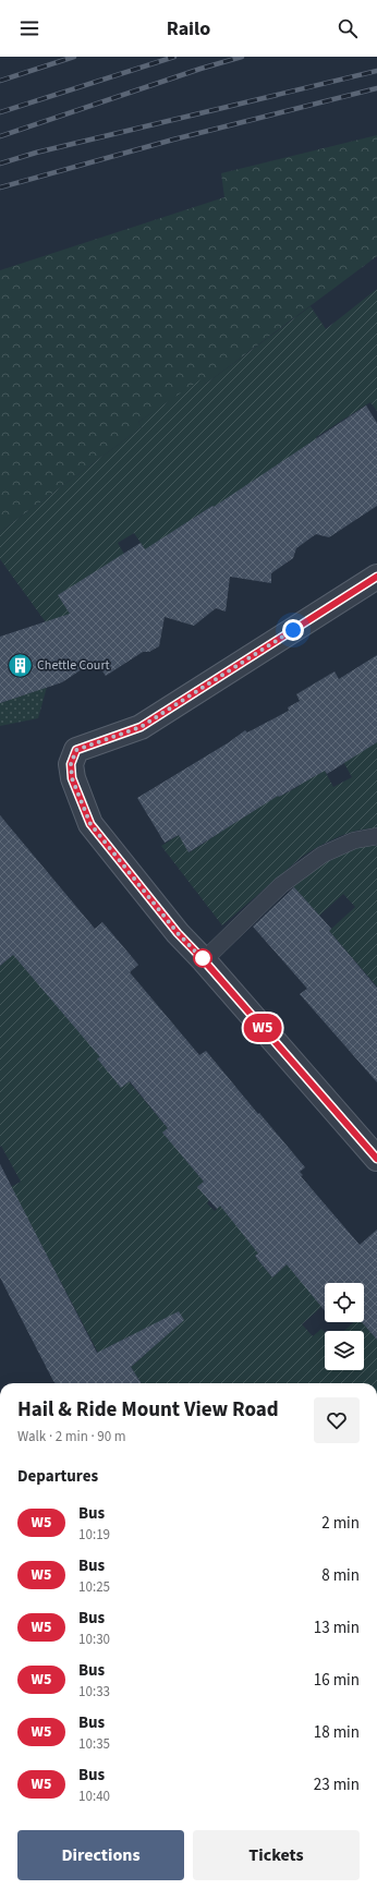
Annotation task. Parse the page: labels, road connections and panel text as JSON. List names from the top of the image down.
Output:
{
  "places": {
    "building": ["Chettle Court"]
  },
  "lines": ["bus line W5"],
  "page": {
    "header": "Railo",
    "on_map": "W5",
    "heading": [
      ["Hail & Ride Mount View Road", "Walk · 2 min · 90 m"],
      "Departures"
    ],
    "list": [
      {
        "mark": "W5",
        "name": "Bus",
        "note": "10:19",
        "value": "2 min"
      },
      {
        "mark": "W5",
        "name": "Bus",
        "note": "10:25",
        "value": "8 min"
      },
      {
        "mark": "W5",
        "name": "Bus",
        "note": "10:30",
        "value": "13 min"
      },
      {
        "mark": "W5",
        "name": "Bus",
        "note": "10:33",
        "value": "16 min"
      },
      {
        "mark": "W5",
        "name": "Bus",
        "note": "10:35",
        "value": "18 min"
      },
      {
        "mark": "W5",
        "name": "Bus",
        "note": "10:40",
        "value": "23 min"
      }
    ],
    "buttons": ["Directions", "Tickets"]
  }
}
